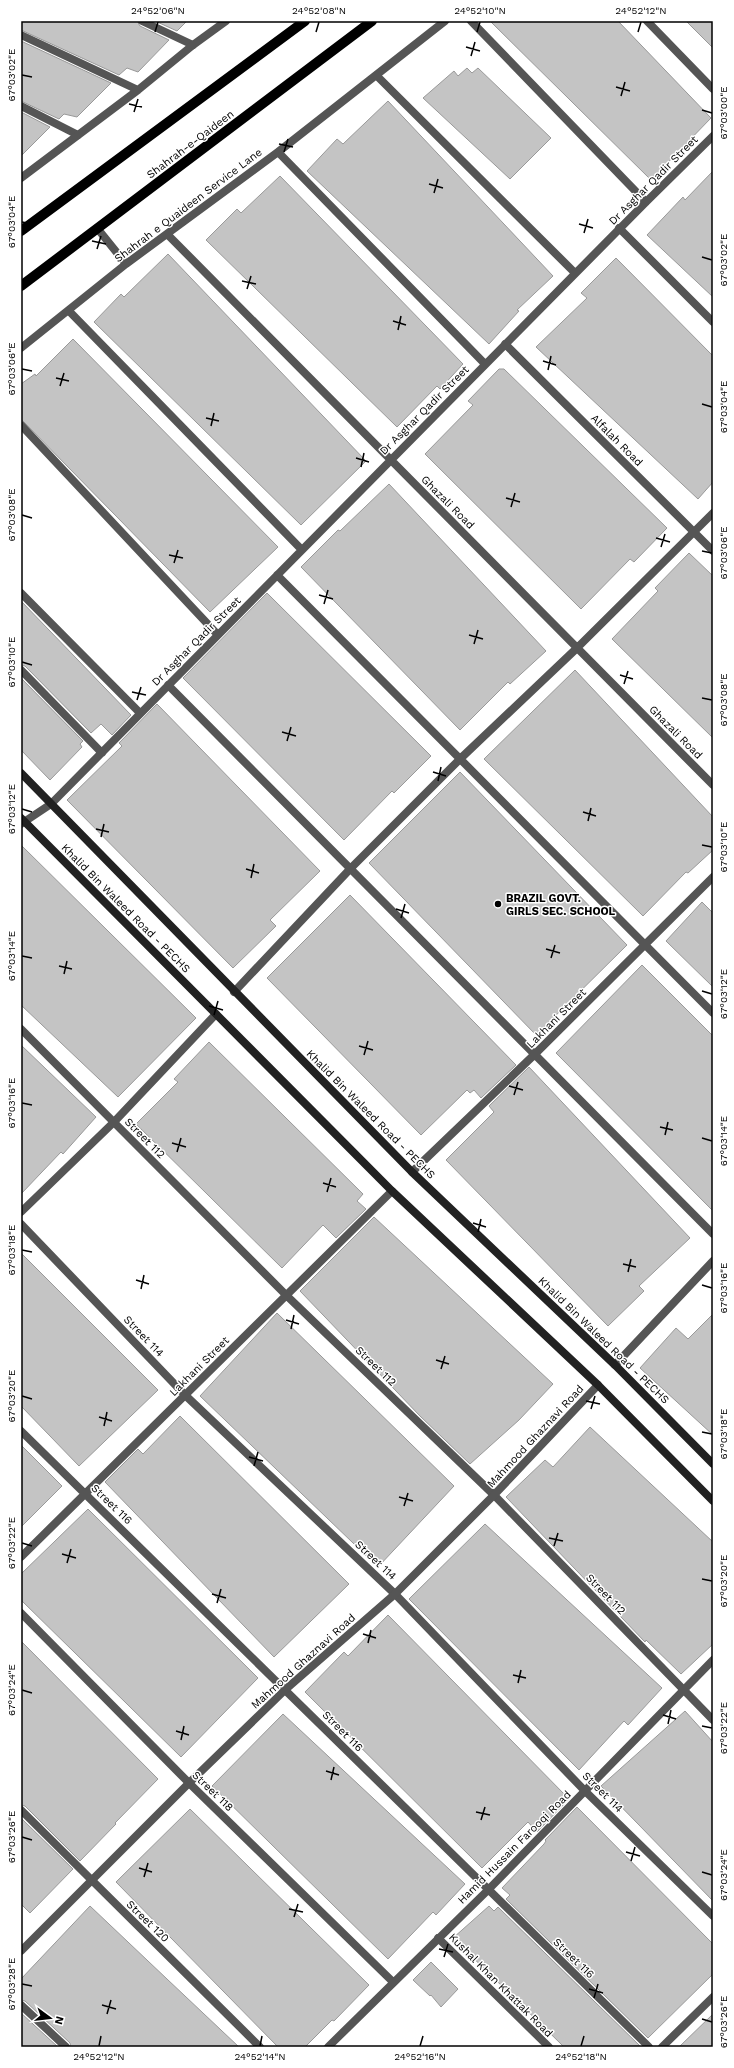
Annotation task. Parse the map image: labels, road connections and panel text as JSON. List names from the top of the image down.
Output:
{
  "streets": {
    "main road": ["Shahrah-e-Qaideen", "Khalid Bin Waleed Road - PECHS"],
    "street": [
      "Dr Asghar Qadir Street",
      "Shahrah e Quaideen Service Lane",
      "Alfalah Road",
      "Ghazali Road",
      "Lakhani Street",
      "Street 112",
      "Street 114",
      "Mahmood Ghaznavi Road",
      "Street 116",
      "Street 118",
      "Hamid Hussain Farooqi Road",
      "Street 120",
      "Kushal Khan Khattak Road"
    ]
  },
  "crossings": [
    ["Dr Asghar Qadir Street", "Alfalah Road"],
    ["Dr Asghar Qadir Street", "Ghazali Road"],
    ["Dr Asghar Qadir Street", "Khalid Bin Waleed Road - PECHS"],
    ["Shahrah e Quaideen Service Lane", "Ghazali Road"],
    ["Khalid Bin Waleed Road - PECHS", "Lakhani Street"],
    ["Khalid Bin Waleed Road - PECHS", "Mahmood Ghaznavi Road"],
    ["Lakhani Street", "Street 112"],
    ["Lakhani Street", "Street 114"],
    ["Lakhani Street", "Street 116"],
    ["Street 112", "Mahmood Ghaznavi Road"],
    ["Street 112", "Hamid Hussain Farooqi Road"],
    ["Street 114", "Mahmood Ghaznavi Road"],
    ["Street 114", "Hamid Hussain Farooqi Road"],
    ["Mahmood Ghaznavi Road", "Street 116"],
    ["Mahmood Ghaznavi Road", "Street 118"],
    ["Mahmood Ghaznavi Road", "Street 120"],
    ["Street 116", "Hamid Hussain Farooqi Road"],
    ["Street 118", "Hamid Hussain Farooqi Road"],
    ["Hamid Hussain Farooqi Road", "Kushal Khan Khattak Road"]
  ],
  "places": ["BRAZIL GOVT. GIRLS SEC. SCHOOL"],
  "north": "right",
  "coordinates": [
    "24°52'06\"N",
    "24°52'08\"N",
    "24°52'10\"N",
    "24°52'12\"N",
    "67°03'02\"E",
    "67°03'00\"E",
    "67°03'04\"E",
    "67°03'06\"E",
    "67°03'08\"E",
    "67°03'10\"E",
    "67°03'12\"E",
    "67°03'14\"E",
    "67°03'16\"E",
    "67°03'18\"E",
    "67°03'20\"E",
    "67°03'22\"E",
    "67°03'24\"E",
    "67°03'26\"E",
    "67°03'28\"E",
    "24°52'14\"N",
    "24°52'16\"N",
    "24°52'18\"N"
  ]
}
